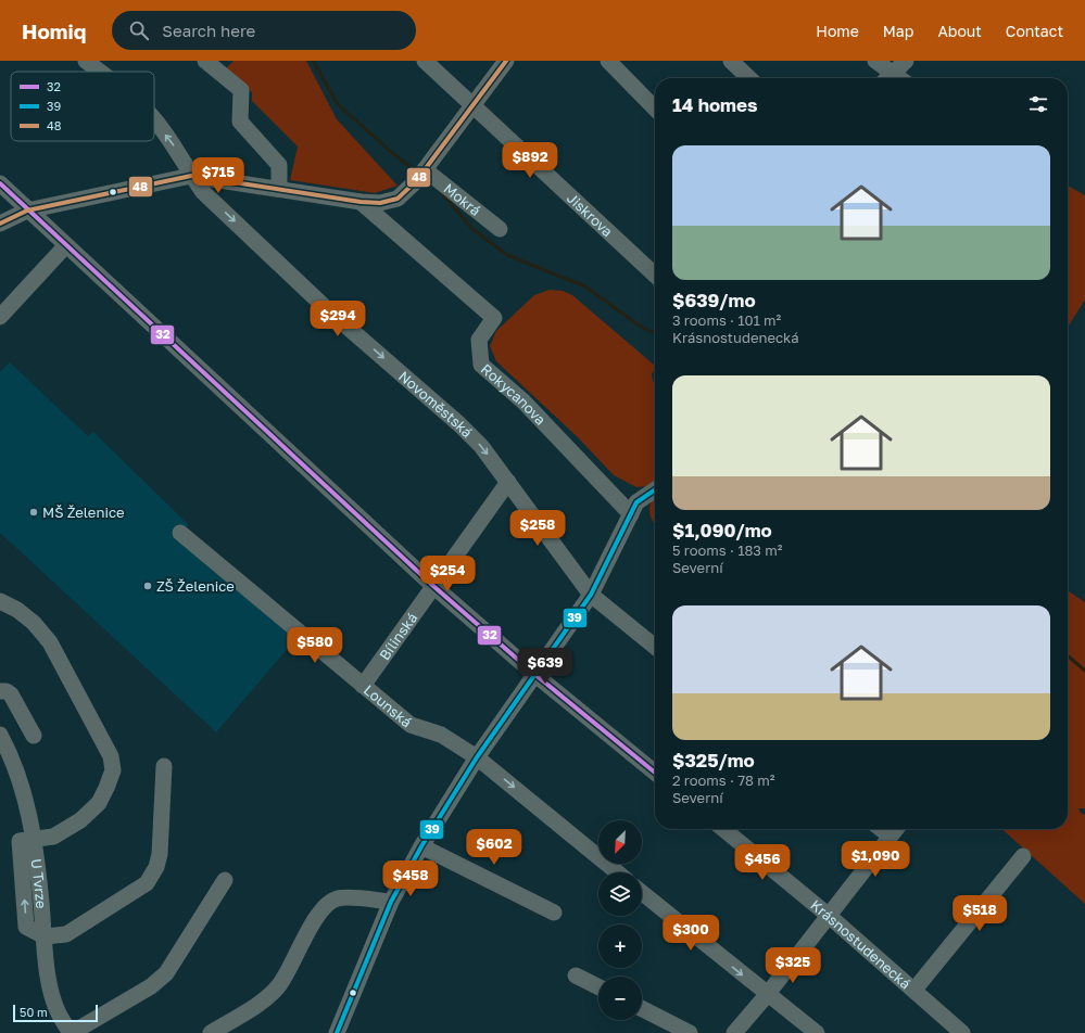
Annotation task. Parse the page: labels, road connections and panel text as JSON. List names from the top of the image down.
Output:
{
  "streets": {
    "street": [
      "Mokrá",
      "Jiskrova",
      "Rokycanova",
      "Novoměstská",
      "Bílinská",
      "Lounská",
      "U Tvrze",
      "Krásnostudenecká"
    ]
  },
  "crossings": [
    ["Novoměstská", "Bílinská"],
    ["Bílinská", "Lounská"]
  ],
  "places": ["MŠ Želenice", "ZŠ Želenice"],
  "lines": ["transit line 48", "transit line 32", "transit line 39"],
  "legend": ["32", "39", "48"],
  "scale_bar": "50 m",
  "north": "bottom left",
  "page": {
    "header": "Homiq",
    "search": "Search here",
    "nav": [
      "Home",
      "Map",
      "About",
      "Contact"
    ],
    "heading": "14 homes",
    "list": [
      {
        "name": "$639/mo",
        "note": "3 rooms · 101 m² · Krásnostudenecká"
      },
      {
        "name": "$1,090/mo",
        "note": "5 rooms · 183 m² · Severní"
      },
      {
        "name": "$325/mo",
        "note": "2 rooms · 78 m² · Severní"
      }
    ],
    "price": [
      "$892",
      "$715",
      "$294",
      "$258",
      "$254",
      "$580",
      "$639",
      "$602",
      "$1,090",
      "$456",
      "$458",
      "$518",
      "$300",
      "$325"
    ],
    "map_buttons": ["+", "−"],
    "scale": "50 m"
  }
}
